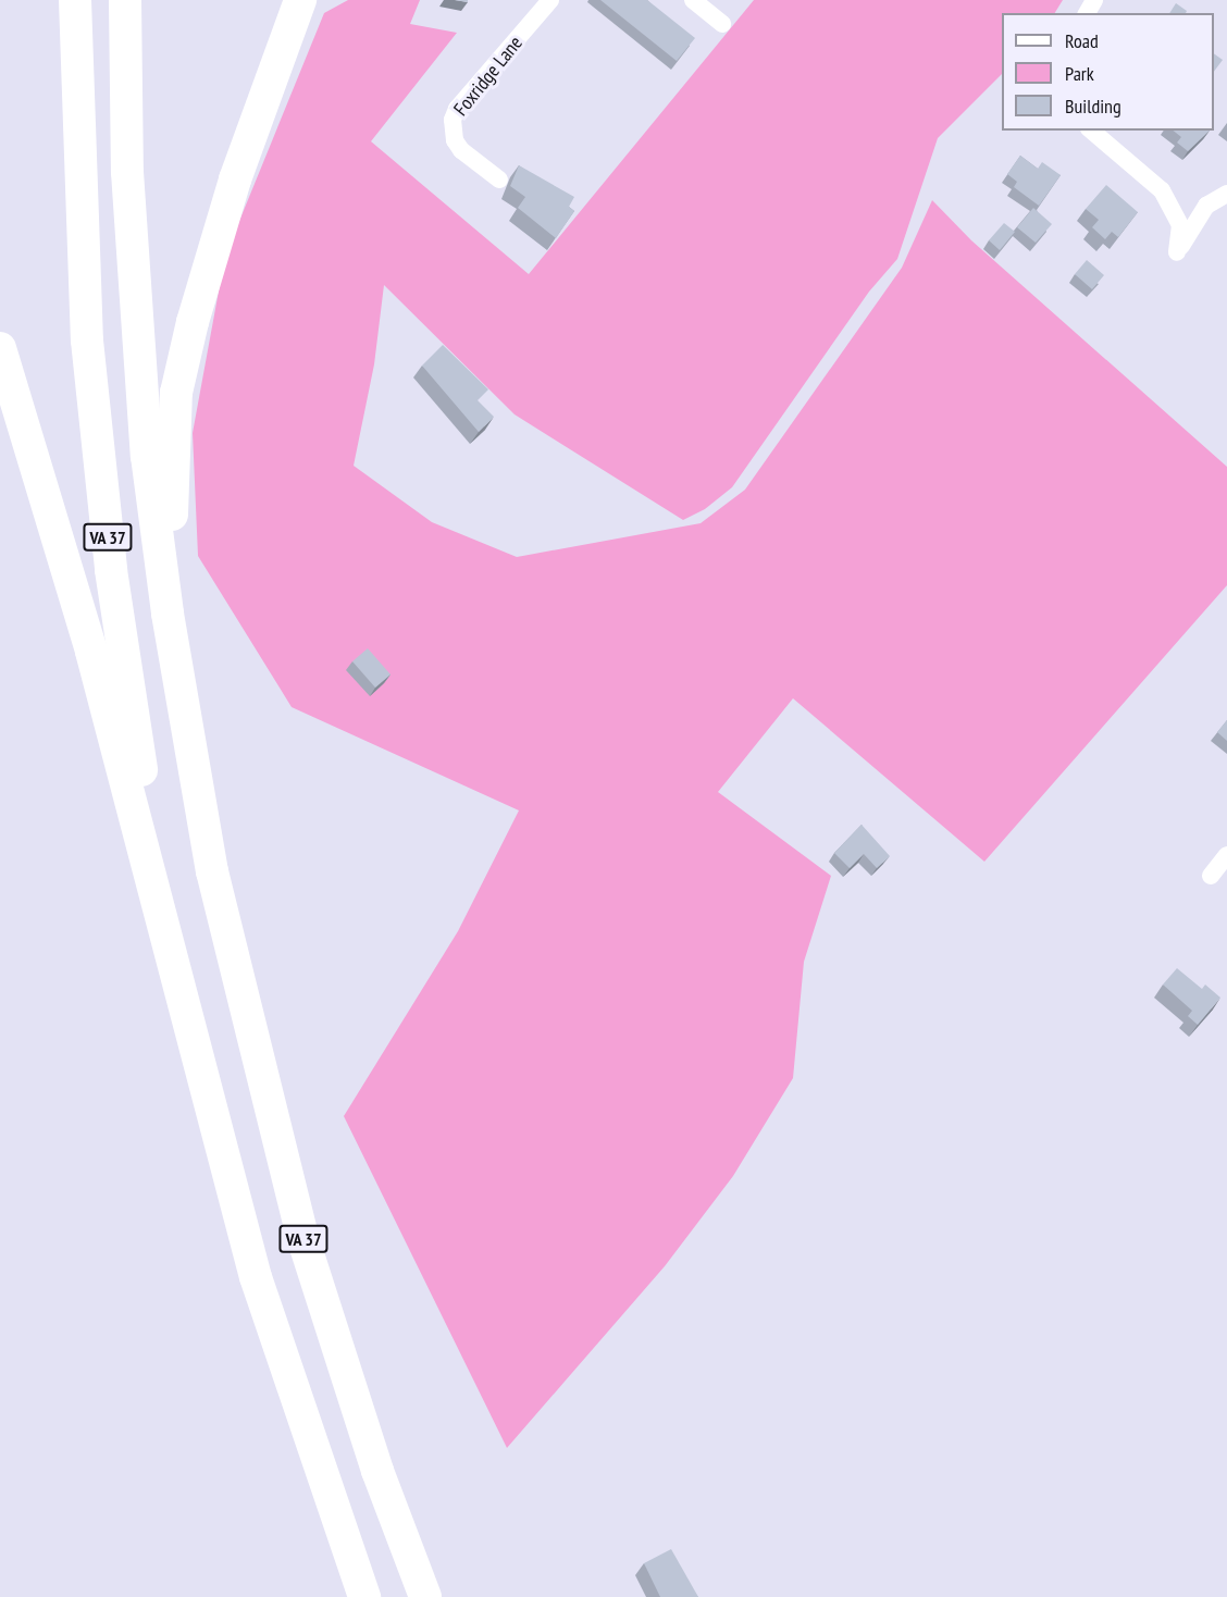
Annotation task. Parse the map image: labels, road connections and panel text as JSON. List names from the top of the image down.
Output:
{
  "streets": {
    "highway": ["VA 37"],
    "street": ["Foxridge Lane"]
  },
  "legend": ["Road", "Park", "Building"]
}
